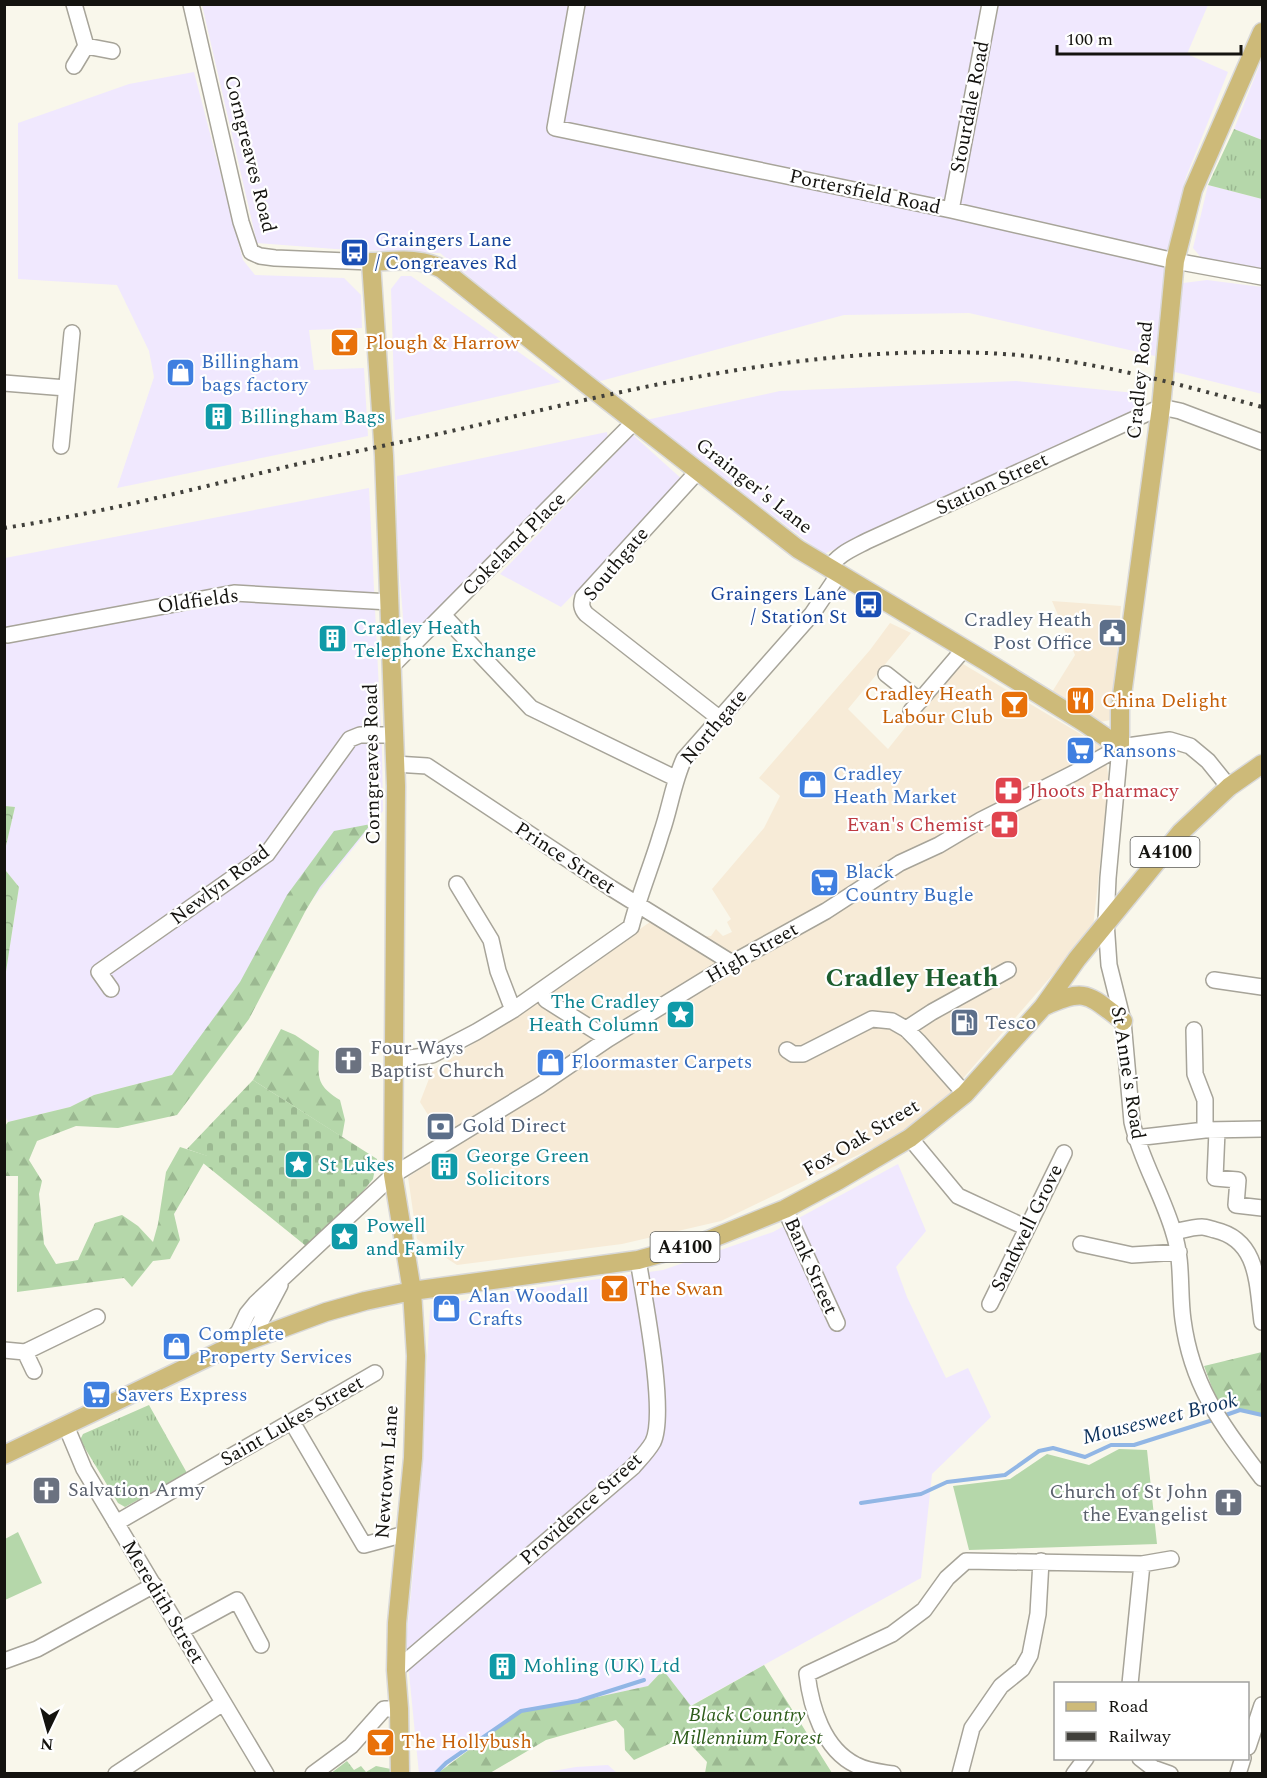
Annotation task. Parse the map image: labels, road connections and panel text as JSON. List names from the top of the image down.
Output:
{
  "streets": {
    "main road": [
      "Corngreaves Road",
      "Cradley Road",
      "Grainger's Lane",
      "A4100",
      "Fox Oak Street",
      "Newtown Lane"
    ],
    "street": [
      "Stourdale Road",
      "Portersfield Road",
      "Station Street",
      "Cokeland Place",
      "Southgate",
      "Oldfields",
      "Northgate",
      "Prince Street",
      "Newlyn Road",
      "High Street",
      "St Anne's Road",
      "Sandwell Grove",
      "Bank Street",
      "Saint Lukes Street",
      "Providence Street",
      "Meredith Street"
    ]
  },
  "crossings": [
    ["Stourdale Road", "Portersfield Road"],
    ["Corngreaves Road", "Grainger's Lane"],
    ["Corngreaves Road", "Cokeland Place"],
    ["Corngreaves Road", "Oldfields"],
    ["Corngreaves Road", "Northgate"],
    ["Corngreaves Road", "Prince Street"],
    ["Corngreaves Road", "Newlyn Road"],
    ["Corngreaves Road", "High Street"],
    ["Corngreaves Road", "Newtown Lane"],
    ["Portersfield Road", "Cradley Road"],
    ["Cradley Road", "Station Street"],
    ["Cradley Road", "Grainger's Lane"],
    ["Cradley Road", "High Street"],
    ["Cradley Road", "St Anne's Road"],
    ["Station Street", "Grainger's Lane"],
    ["Station Street", "Northgate"],
    ["Grainger's Lane", "Cokeland Place"],
    ["Grainger's Lane", "Southgate"],
    ["Grainger's Lane", "Northgate"],
    ["Grainger's Lane", "High Street"],
    ["Grainger's Lane", "St Anne's Road"],
    ["Southgate", "Northgate"],
    ["Northgate", "Prince Street"],
    ["A4100", "Fox Oak Street"],
    ["A4100", "Newtown Lane"],
    ["A4100", "Meredith Street"],
    ["Prince Street", "High Street"],
    ["High Street", "St Anne's Road"],
    ["High Street", "Newtown Lane"],
    ["St Anne's Road", "Fox Oak Street"],
    ["Fox Oak Street", "Bank Street"],
    ["Fox Oak Street", "Newtown Lane"],
    ["Fox Oak Street", "Providence Street"],
    ["Saint Lukes Street", "Meredith Street"],
    ["Newtown Lane", "Providence Street"]
  ],
  "districts": ["Cradley Heath"],
  "water": ["Mousesweet Brook"],
  "parks": ["Black Country Millennium Forest"],
  "places": {
    "bus stop": ["Graingers Lane / Congreaves Rd", "Graingers Lane / Station St"],
    "bar": [
      "Plough & Harrow",
      "Cradley Heath Labour Club",
      "The Swan",
      "The Hollybush"
    ],
    "shop": [
      "Billingham bags factory",
      "Cradley Heath Market",
      "Floormaster Carpets",
      "Alan Woodall Crafts",
      "Complete Property Services"
    ],
    "building": [
      "Billingham Bags",
      "Cradley Heath Telephone Exchange",
      "George Green Solicitors",
      "Mohling (UK) Ltd"
    ],
    "public building": ["Cradley Heath Post Office"],
    "restaurant": ["China Delight"],
    "supermarket": ["Ransons", "Black Country Bugle", "Savers Express"],
    "pharmacy": ["Jhoots Pharmacy", "Evan's Chemist"],
    "place": ["The Cradley Heath Column", "St Lukes", "Powell and Family"],
    "fuel station": ["Tesco"],
    "church": ["Four Ways Baptist Church", "Salvation Army", "Church of St John the Evangelist"],
    "bank": ["Gold Direct"]
  },
  "legend": ["Road", "Railway"],
  "scale_bar": "100 m",
  "north": "bottom"
}
